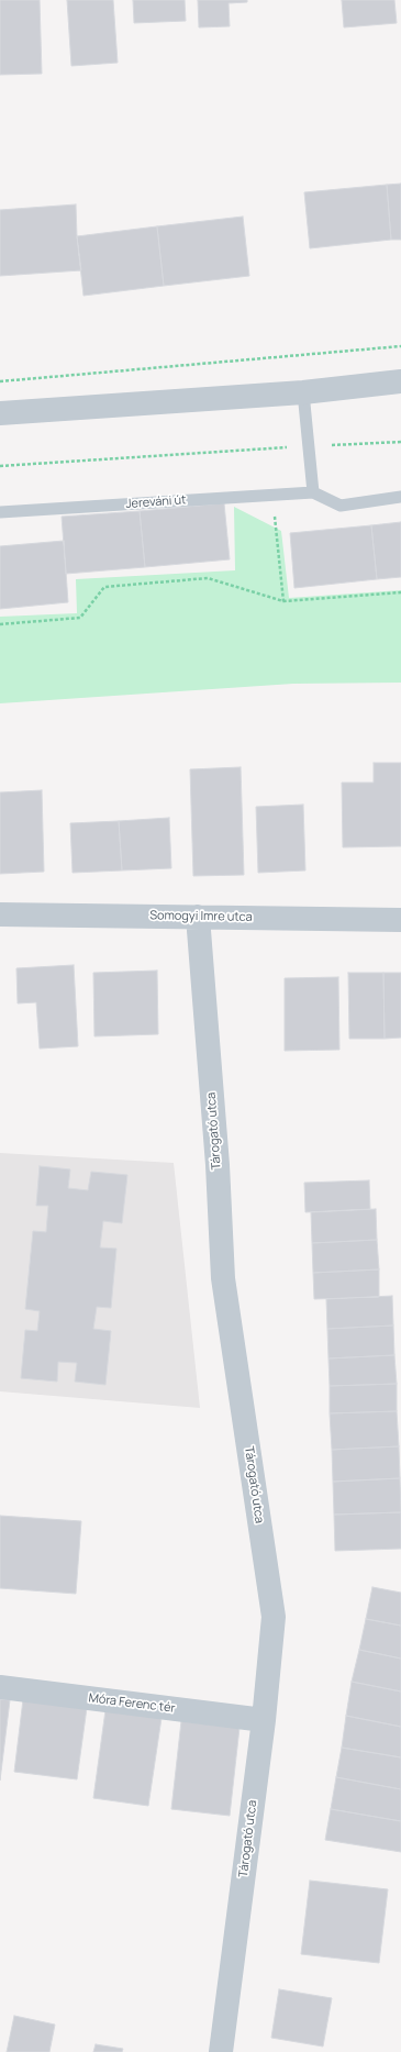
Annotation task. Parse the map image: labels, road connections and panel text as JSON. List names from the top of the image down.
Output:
{
  "streets": {
    "street": ["Somogyi Imre utca", "Tárogató utca", "Móra Ferenc tér"],
    "lane": ["Jereváni út"]
  },
  "crossings": [
    ["Somogyi Imre utca", "Tárogató utca"],
    ["Tárogató utca", "Móra Ferenc tér"]
  ]
}
